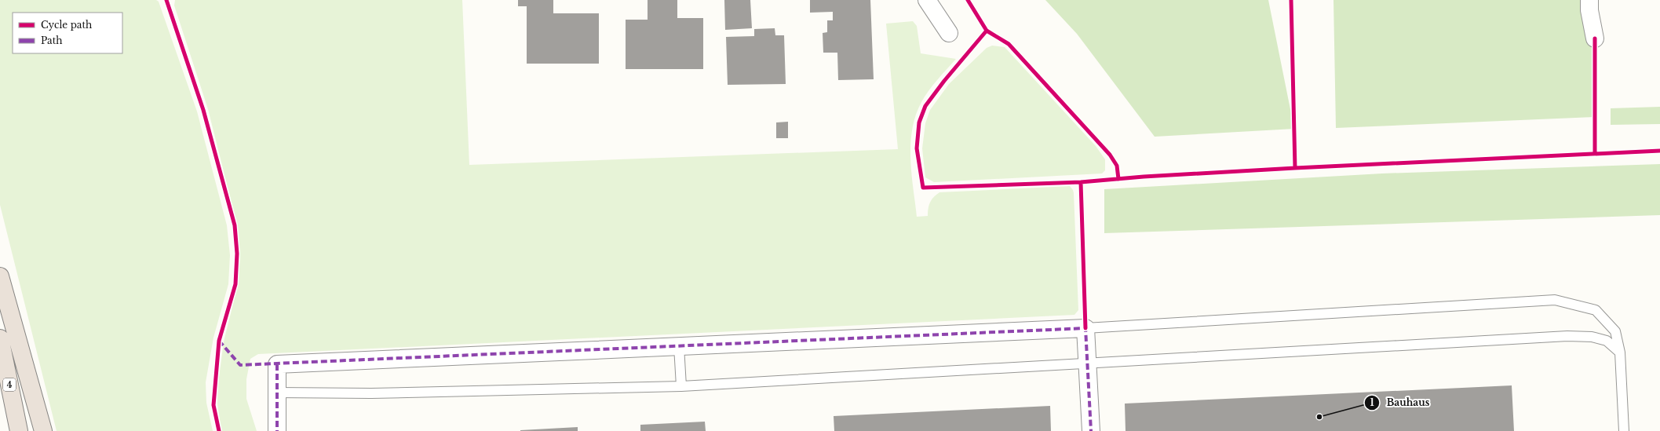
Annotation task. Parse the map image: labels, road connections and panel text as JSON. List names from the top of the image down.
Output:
{
  "streets": {
    "highway": ["4"]
  },
  "places": ["Bauhaus"],
  "legend": ["Cycle path", "Path"]
}
